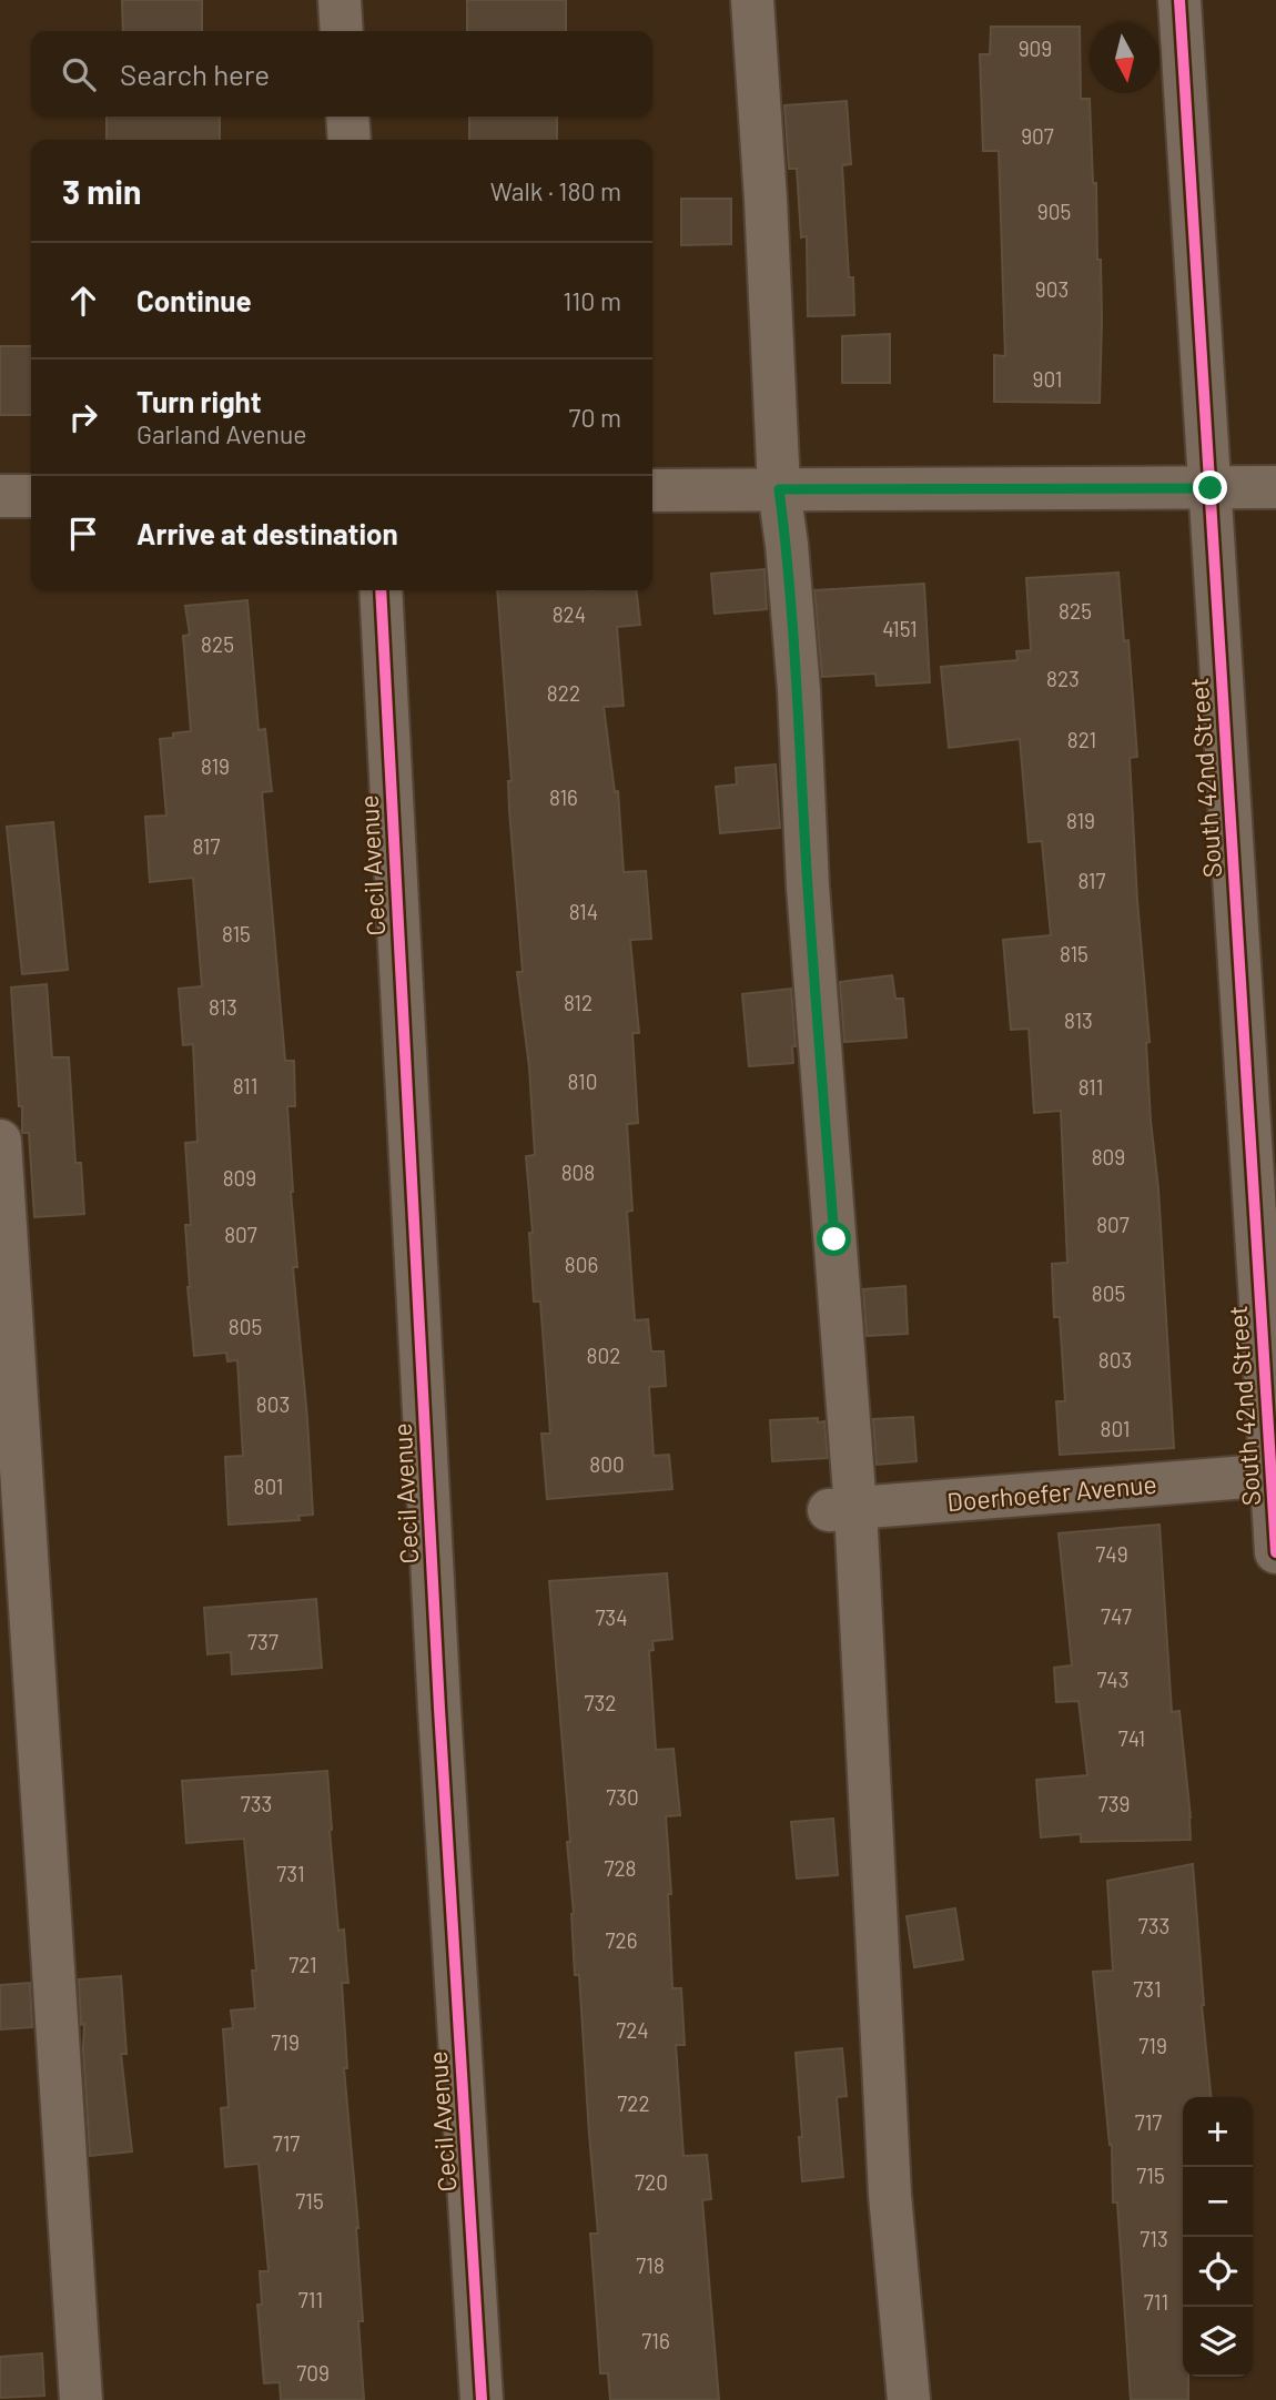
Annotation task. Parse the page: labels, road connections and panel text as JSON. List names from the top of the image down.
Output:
{
  "streets": {
    "street": ["South 42nd Street", "Cecil Avenue", "Doerhoefer Avenue"]
  },
  "crossings": [
    ["South 42nd Street", "Doerhoefer Avenue"]
  ],
  "house_numbers": [
    "909",
    "907",
    "905",
    "903",
    "901",
    "825",
    "824",
    "4151",
    "825",
    "823",
    "822",
    "821",
    "819",
    "816",
    "819",
    "817",
    "817",
    "814",
    "815",
    "815",
    "812",
    "813",
    "813",
    "810",
    "811",
    "811",
    "809",
    "808",
    "809",
    "807",
    "807",
    "806",
    "805",
    "805",
    "802",
    "803",
    "803",
    "801",
    "800",
    "801",
    "749",
    "747",
    "734",
    "737",
    "743",
    "732",
    "741",
    "730",
    "733",
    "739",
    "728",
    "731",
    "733",
    "726",
    "721",
    "731",
    "724",
    "719",
    "719",
    "722",
    "717",
    "717",
    "715",
    "720",
    "715",
    "713",
    "718",
    "711",
    "711",
    "716",
    "709"
  ],
  "north": "bottom",
  "page": {
    "search": "Search here",
    "heading": ["3 min", "Walk · 180 m"],
    "list": [
      ["Continue", "110 m"],
      ["Turn right", "Garland Avenue", "70 m"],
      "Arrive at destination"
    ],
    "map_buttons": ["+", "−"]
  }
}
